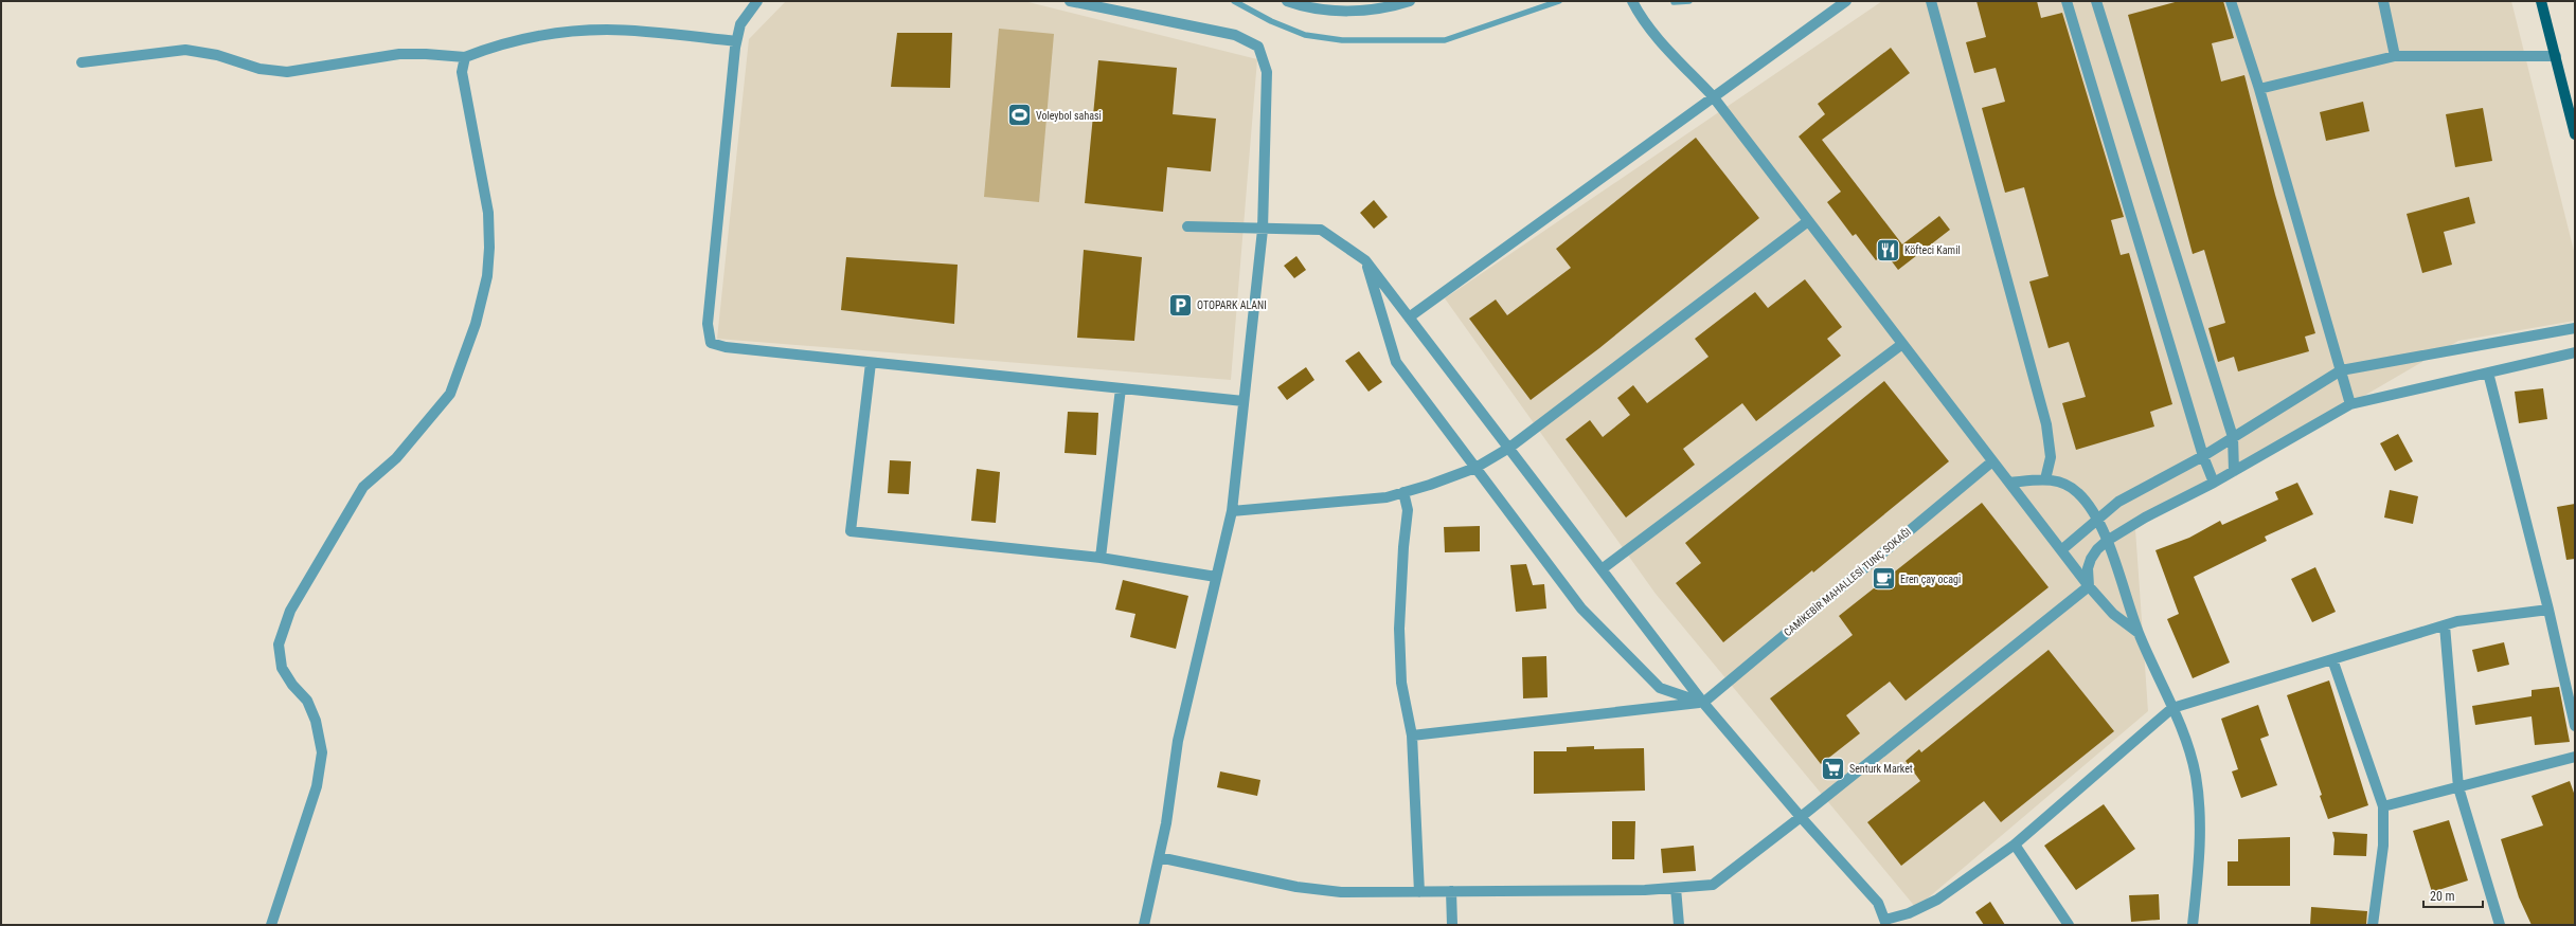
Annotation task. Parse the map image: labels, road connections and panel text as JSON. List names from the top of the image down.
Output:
{
  "streets": {
    "street": ["CAMİKEBİR MAHALLESİ TUNÇ SOKAĞI"]
  },
  "places": {
    "sports": ["Voleybol sahasi"],
    "restaurant": ["Köfteci Kamil"],
    "parking": ["OTOPARK ALANI"],
    "cafe": ["Eren çay ocagi"],
    "supermarket": ["Senturk Market"]
  },
  "scale_bar": "20 m"
}
